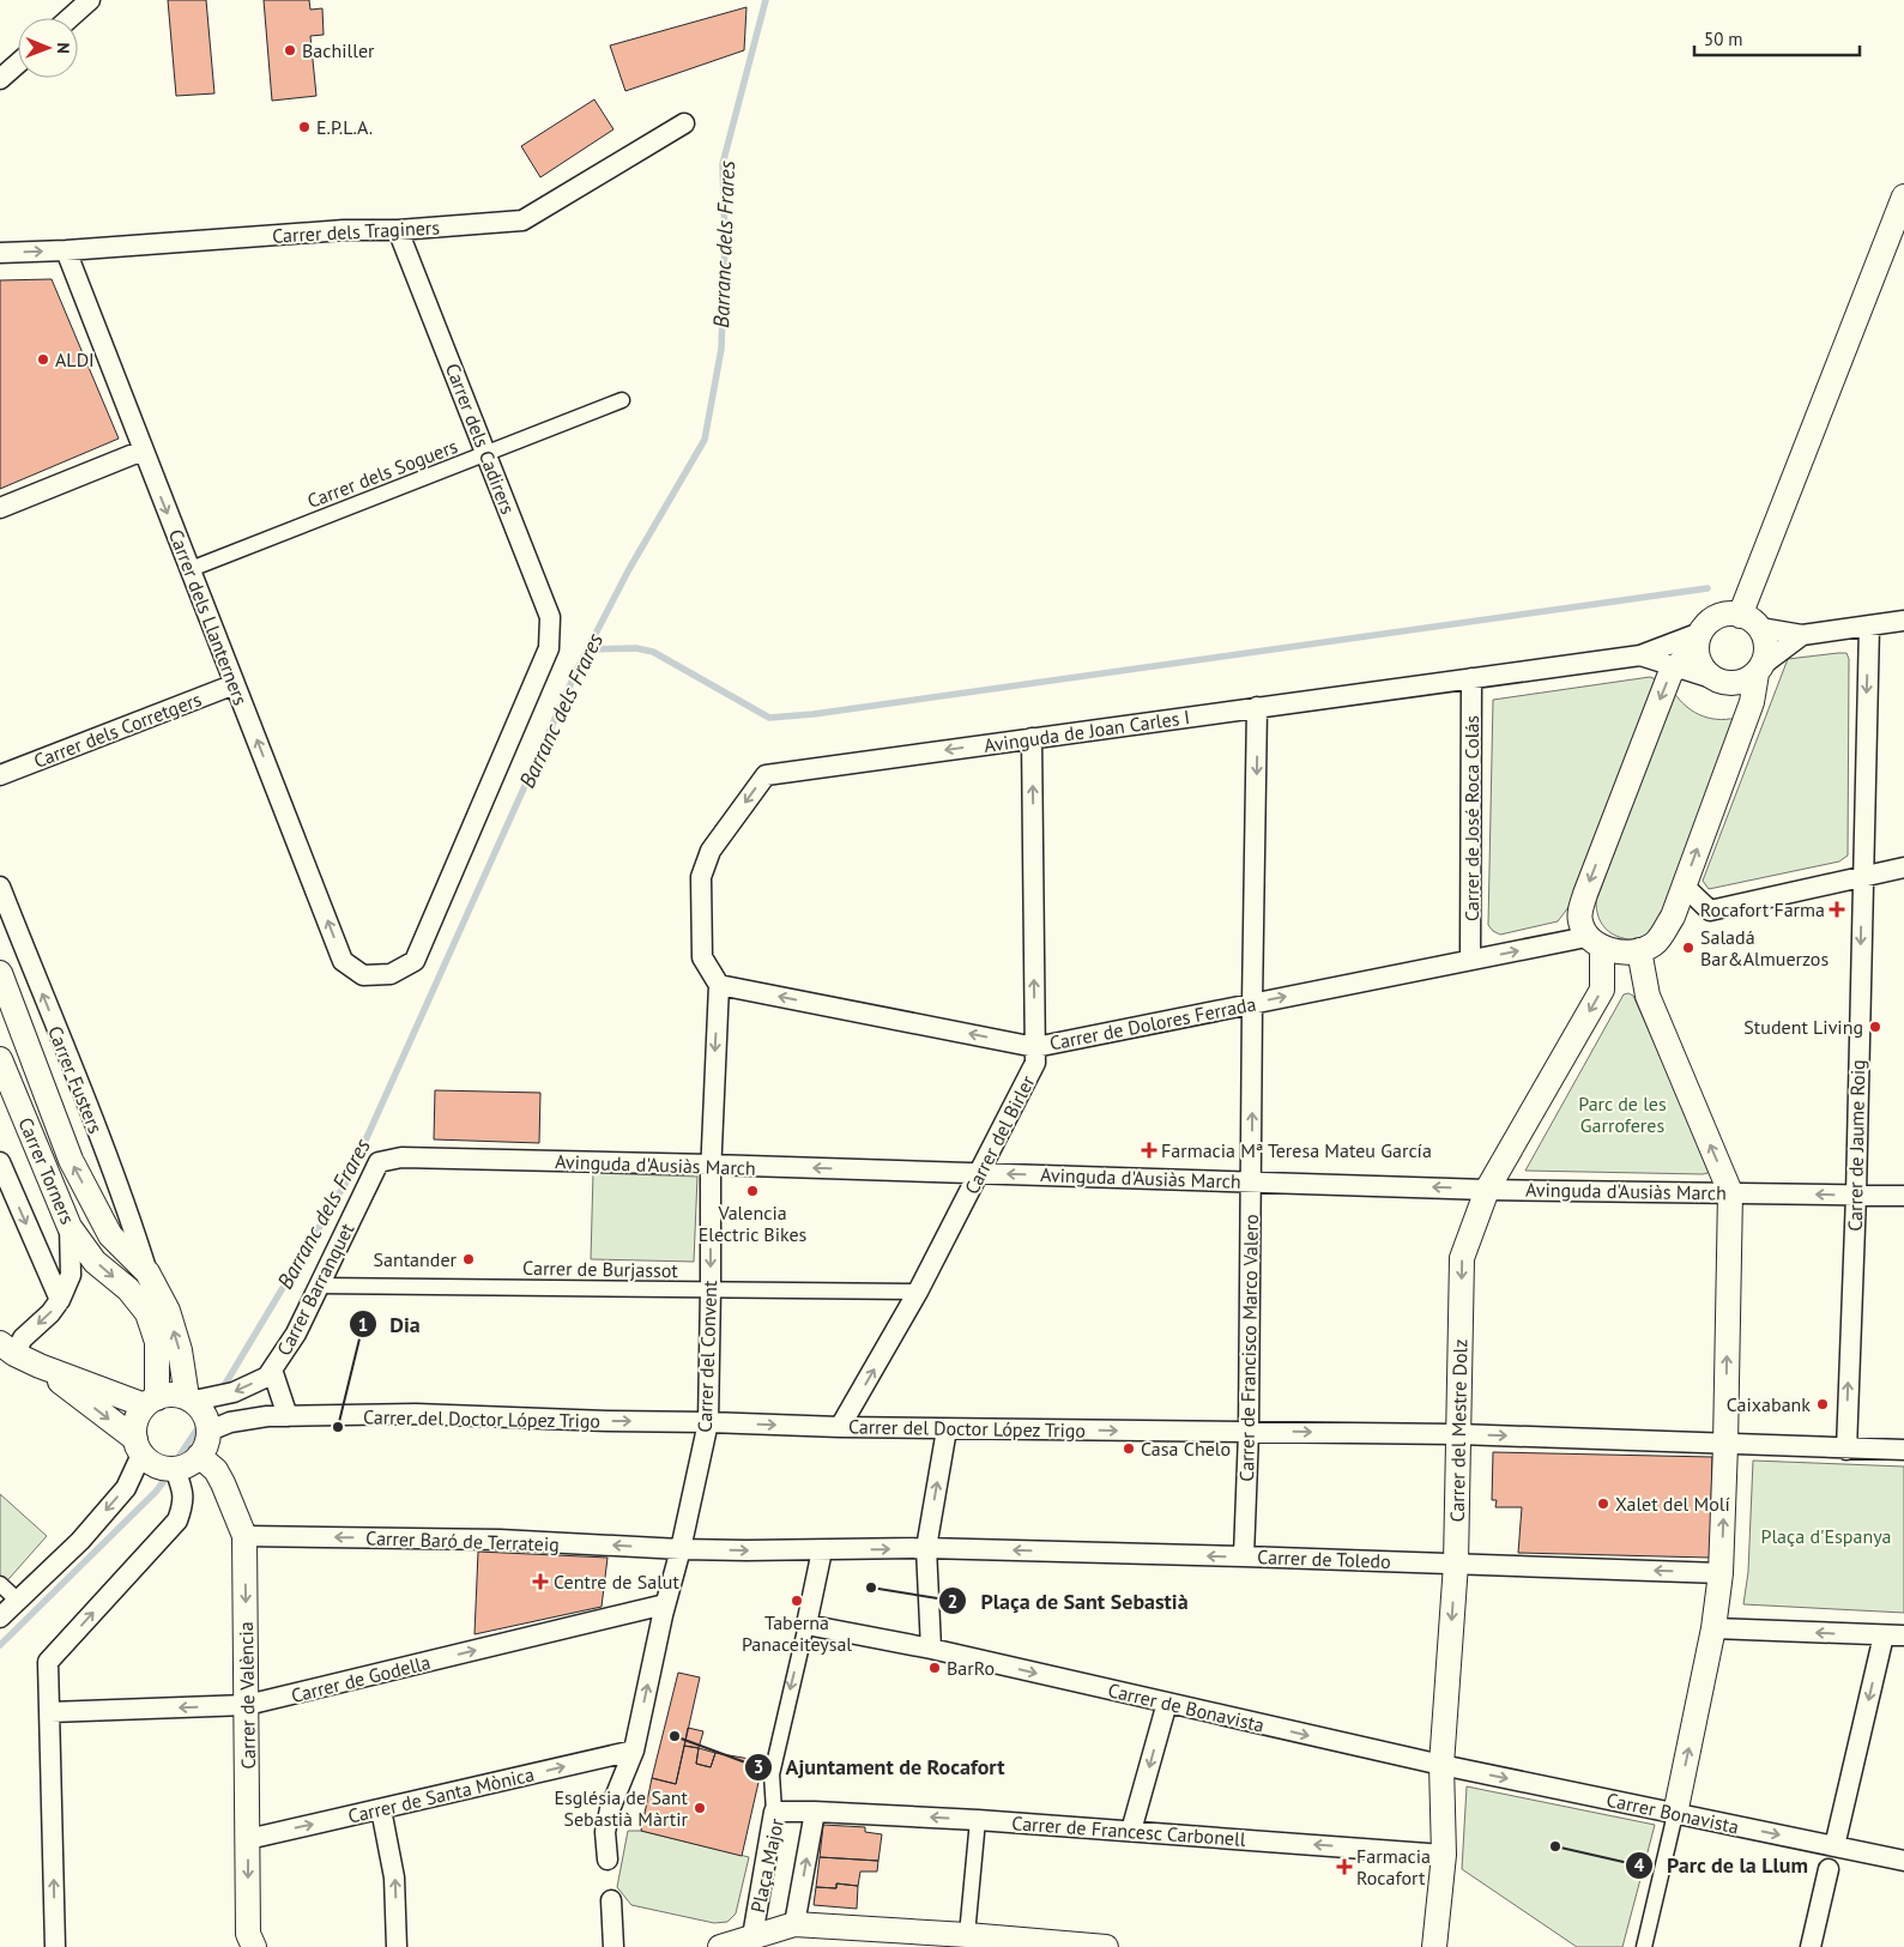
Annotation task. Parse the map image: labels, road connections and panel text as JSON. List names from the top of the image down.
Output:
{
  "streets": {
    "street": [
      "Carrer dels Traginers",
      "Carrer dels Cadirers",
      "Carrer dels Soguers",
      "Carrer dels Llanterners",
      "Carrer dels Corretgers",
      "Avinguda de Joan Carles I",
      "Carrer de José Roca Colás",
      "Carrer de Dolores Ferrada",
      "Carrer Fusters",
      "Carrer del Birler",
      "Carrer de Jaume Roig",
      "Avinguda d'Ausiàs March",
      "Carrer Torners",
      "Carrer de Burjassot",
      "Carrer Barranquet",
      "Carrer de Francisco Marco Valero",
      "Carrer del Convent",
      "Carrer del Doctor López Trigo",
      "Carrer del Mestre Dolz",
      "Carrer Baró de Terrateig",
      "Carrer de Toledo",
      "Carrer de Godella",
      "Carrer de València",
      "Carrer de Bonavista",
      "Carrer de Santa Mònica",
      "Carrer Bonavista",
      "Carrer de Francesc Carbonell",
      "Plaça Major"
    ]
  },
  "crossings": [
    ["Carrer dels Traginers", "Carrer dels Cadirers"],
    ["Carrer dels Traginers", "Carrer dels Llanterners"],
    ["Carrer dels Cadirers", "Carrer dels Soguers"],
    ["Carrer dels Cadirers", "Carrer dels Llanterners"],
    ["Carrer dels Soguers", "Carrer dels Llanterners"],
    ["Carrer dels Llanterners", "Carrer dels Corretgers"],
    ["Avinguda de Joan Carles I", "Carrer de José Roca Colás"],
    ["Avinguda de Joan Carles I", "Carrer de Dolores Ferrada"],
    ["Avinguda de Joan Carles I", "Carrer del Birler"],
    ["Avinguda de Joan Carles I", "Carrer de Francisco Marco Valero"],
    ["Avinguda de Joan Carles I", "Carrer del Convent"],
    ["Avinguda de Joan Carles I", "Carrer del Mestre Dolz"],
    ["Carrer de José Roca Colás", "Carrer de Dolores Ferrada"],
    ["Carrer de Dolores Ferrada", "Carrer del Birler"],
    ["Carrer de Dolores Ferrada", "Carrer de Francisco Marco Valero"],
    ["Carrer de Dolores Ferrada", "Carrer del Convent"],
    ["Carrer de Dolores Ferrada", "Carrer del Mestre Dolz"],
    ["Carrer Fusters", "Carrer Torners"],
    ["Carrer Fusters", "Carrer Barranquet"],
    ["Carrer Fusters", "Carrer del Doctor López Trigo"],
    ["Carrer Fusters", "Carrer de València"],
    ["Carrer del Birler", "Avinguda d'Ausiàs March"],
    ["Carrer del Birler", "Carrer de Burjassot"],
    ["Carrer del Birler", "Carrer del Doctor López Trigo"],
    ["Carrer de Jaume Roig", "Avinguda d'Ausiàs March"],
    ["Avinguda d'Ausiàs March", "Carrer Barranquet"],
    ["Avinguda d'Ausiàs March", "Carrer de Francisco Marco Valero"],
    ["Avinguda d'Ausiàs March", "Carrer del Convent"],
    ["Avinguda d'Ausiàs March", "Carrer del Mestre Dolz"],
    ["Carrer Torners", "Carrer Barranquet"],
    ["Carrer Torners", "Carrer del Doctor López Trigo"],
    ["Carrer Torners", "Carrer de València"],
    ["Carrer de Burjassot", "Carrer Barranquet"],
    ["Carrer de Burjassot", "Carrer del Convent"],
    ["Carrer Barranquet", "Carrer del Doctor López Trigo"],
    ["Carrer Barranquet", "Carrer de València"],
    ["Carrer de Francisco Marco Valero", "Carrer del Doctor López Trigo"],
    ["Carrer de Francisco Marco Valero", "Carrer de Toledo"],
    ["Carrer del Convent", "Carrer del Doctor López Trigo"],
    ["Carrer del Convent", "Carrer Baró de Terrateig"],
    ["Carrer del Convent", "Carrer de Godella"],
    ["Carrer del Convent", "Carrer de Santa Mònica"],
    ["Carrer del Doctor López Trigo", "Carrer del Mestre Dolz"],
    ["Carrer del Doctor López Trigo", "Carrer de València"],
    ["Carrer del Mestre Dolz", "Carrer de Toledo"],
    ["Carrer del Mestre Dolz", "Carrer de Bonavista"],
    ["Carrer del Mestre Dolz", "Carrer Bonavista"],
    ["Carrer del Mestre Dolz", "Carrer de Francesc Carbonell"],
    ["Carrer Baró de Terrateig", "Carrer de Toledo"],
    ["Carrer Baró de Terrateig", "Carrer de València"],
    ["Carrer de Godella", "Carrer de València"],
    ["Carrer de València", "Carrer de Santa Mònica"],
    ["Carrer de Bonavista", "Carrer Bonavista"],
    ["Carrer de Francesc Carbonell", "Plaça Major"]
  ],
  "one_way": [
    "Carrer Fusters",
    "Carrer del Birler",
    "Avinguda d'Ausiàs March",
    "Carrer del Doctor López Trigo",
    "Carrer del Mestre Dolz",
    "Carrer de Bonavista",
    "Carrer de Santa Mònica",
    "Carrer Bonavista"
  ],
  "water": ["Barranc dels Frares"],
  "parks": ["Parc de les Garroferes", "Plaça d'Espanya"],
  "places": {
    "other": [
      "Bachiller",
      "E.P.L.A.",
      "ALDI",
      "Saladá Bar&Almuerzos",
      "Student Living",
      "Valencia Electric Bikes",
      "Santander",
      "Caixabank",
      "Dia",
      "Casa Chelo",
      "Xalet del Molí",
      "Plaça de Sant Sebastià",
      "Taberna Panaceiteysal",
      "BarRo",
      "Ajuntament de Rocafort",
      "Església de Sant Sebastià Màrtir",
      "Parc de la Llum"
    ],
    "health": [
      "Rocafort Farma",
      "Farmacia Mª Teresa Mateu García",
      "Centre de Salut",
      "Farmacia Rocafort"
    ]
  },
  "scale_bar": "50 m",
  "north": "right"
}
